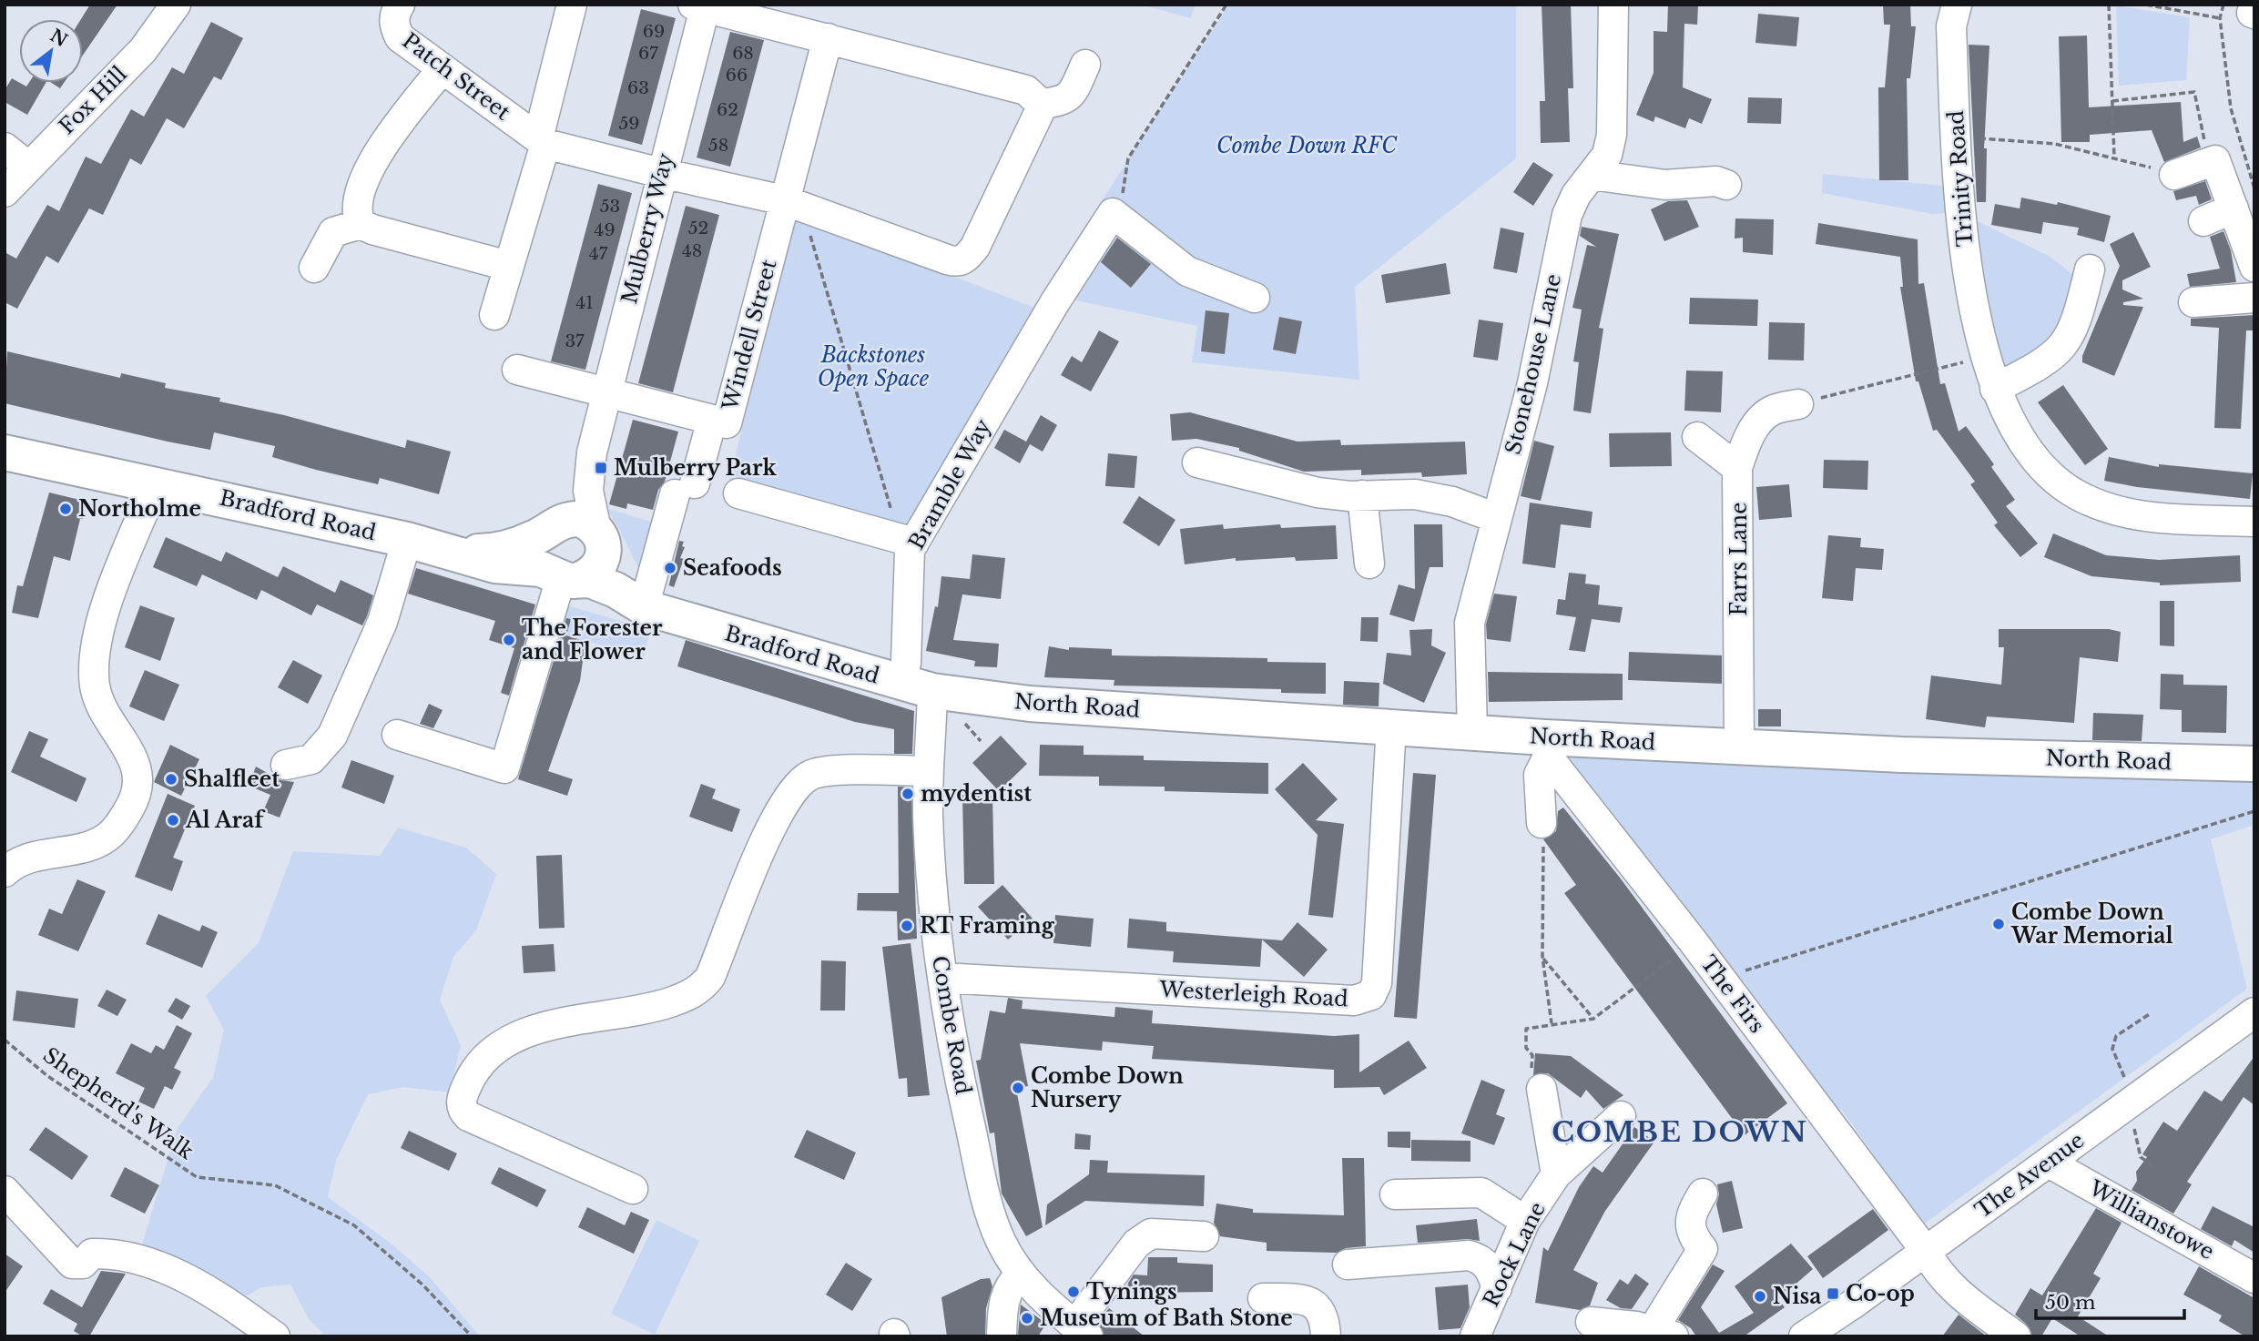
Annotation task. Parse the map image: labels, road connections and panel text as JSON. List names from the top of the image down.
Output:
{
  "streets": {
    "main road": ["Bradford Road", "North Road"],
    "street": [
      "Patch Street",
      "Fox Hill",
      "Trinity Road",
      "Mulberry Way",
      "Windell Street",
      "Stonehouse Lane",
      "Bramble Way",
      "Farrs Lane",
      "Westerleigh Road",
      "The Firs",
      "Combe Road",
      "The Avenue",
      "Willianstowe",
      "Rock Lane"
    ],
    "path": ["Shepherd's Walk"]
  },
  "crossings": [
    ["Patch Street", "Mulberry Way"],
    ["Mulberry Way", "Windell Street"],
    ["Mulberry Way", "Bradford Road"],
    ["Stonehouse Lane", "North Road"],
    ["Bramble Way", "Bradford Road"],
    ["Bramble Way", "North Road"],
    ["Bramble Way", "Combe Road"],
    ["Bradford Road", "North Road"],
    ["Bradford Road", "Combe Road"],
    ["Farrs Lane", "North Road"],
    ["North Road", "Westerleigh Road"],
    ["North Road", "The Firs"],
    ["North Road", "Combe Road"],
    ["Westerleigh Road", "Combe Road"],
    ["The Firs", "The Avenue"],
    ["The Avenue", "Willianstowe"]
  ],
  "districts": ["COMBE DOWN"],
  "parks": ["Combe Down RFC", "Backstones Open Space"],
  "places": {
    "transit": ["Mulberry Park", "Co-op"],
    "other": [
      "Northolme",
      "Seafoods",
      "The Forester and Flower",
      "Shalfleet",
      "mydentist",
      "Al Araf",
      "Combe Down War Memorial",
      "RT Framing",
      "Combe Down Nursery",
      "Tynings",
      "Nisa",
      "Museum of Bath Stone"
    ]
  },
  "house_numbers": [
    "69",
    "67",
    "68",
    "66",
    "63",
    "62",
    "59",
    "58",
    "53",
    "52",
    "49",
    "48",
    "47",
    "41",
    "37"
  ],
  "scale_bar": "50 m",
  "north": "top right"
}
